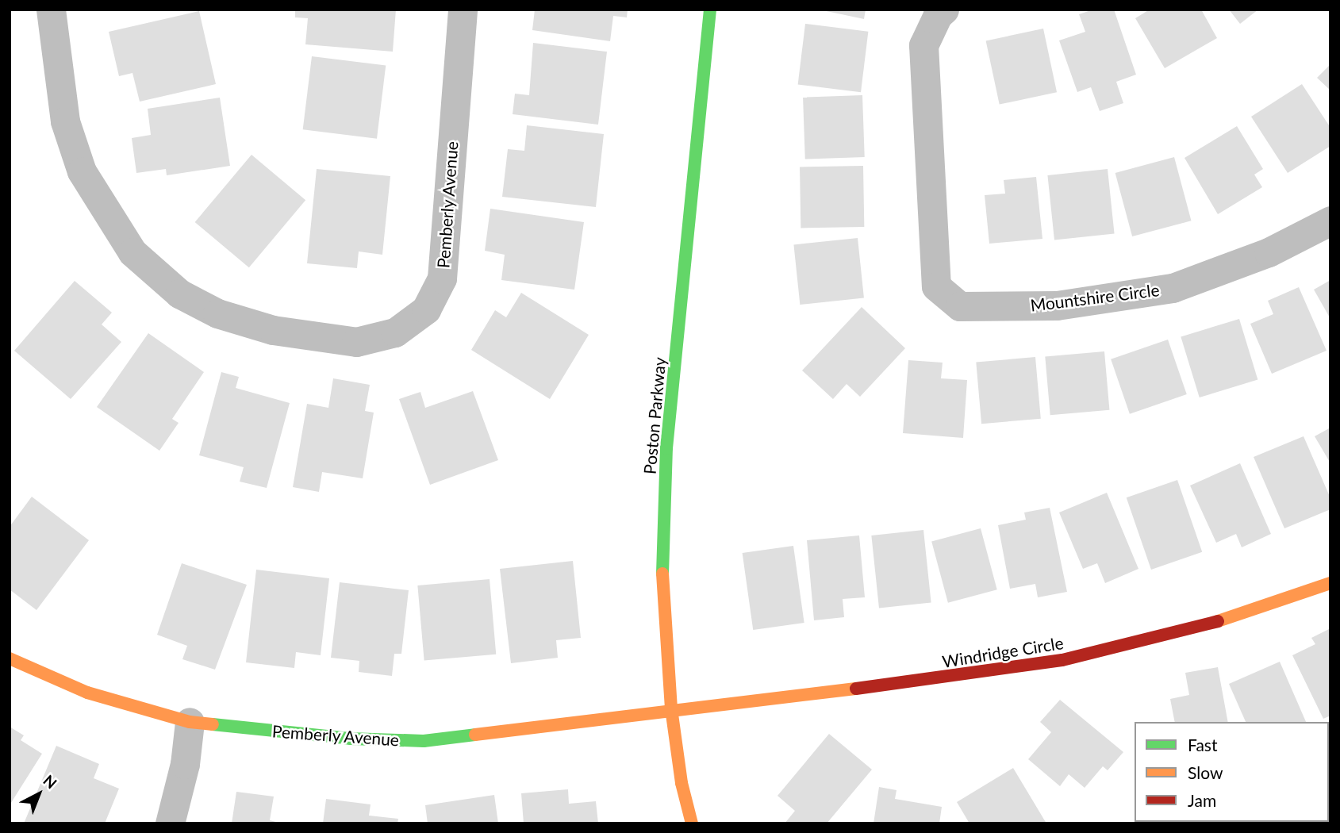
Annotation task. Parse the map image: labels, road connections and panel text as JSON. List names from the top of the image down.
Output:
{
  "streets": {
    "street": [
      "Pemberly Avenue",
      "Mountshire Circle",
      "Poston Parkway",
      "Windridge Circle"
    ]
  },
  "crossings": [
    ["Pemberly Avenue", "Poston Parkway"],
    ["Pemberly Avenue", "Windridge Circle"],
    ["Poston Parkway", "Windridge Circle"]
  ],
  "legend": ["Fast", "Slow", "Jam"],
  "north": "top right"
}
